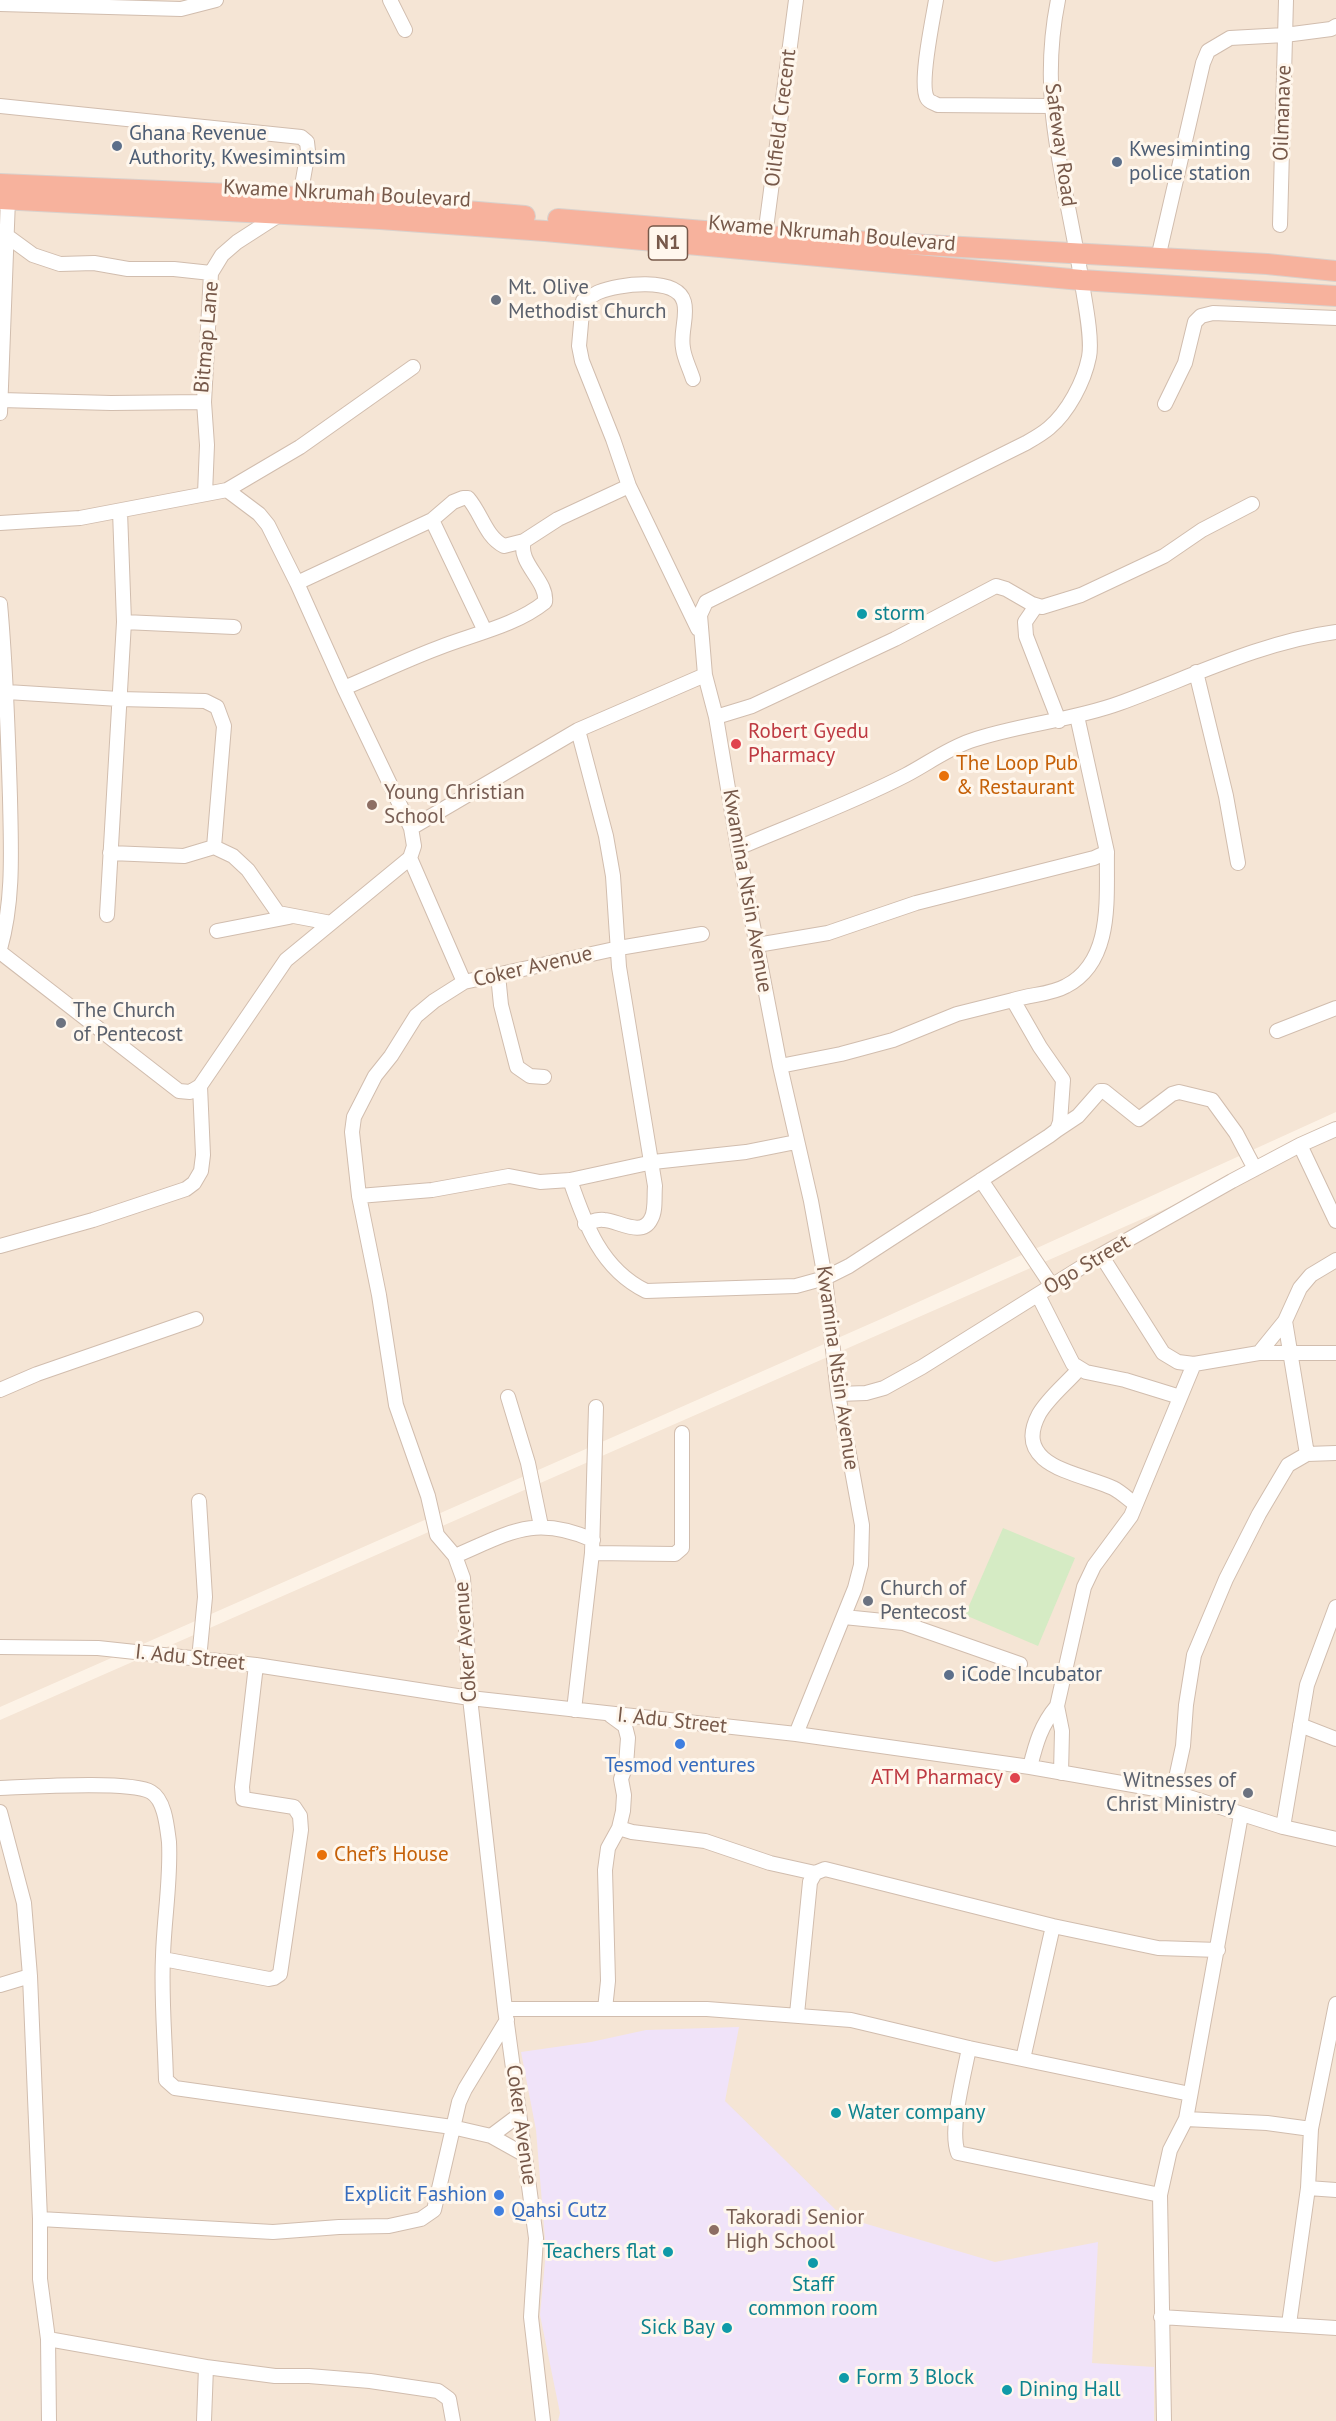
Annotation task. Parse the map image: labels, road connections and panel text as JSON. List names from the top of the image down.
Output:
{
  "streets": {
    "highway": ["Kwame Nkrumah Boulevard", "N1"],
    "street": [
      "Oilmanave",
      "Oilfield Crecent",
      "Safeway Road",
      "Bitmap Lane",
      "Kwamina Ntsin Avenue",
      "Coker Avenue",
      "Ogo Street",
      "I. Adu Street"
    ]
  },
  "crossings": [
    ["Oilfield Crecent", "Kwame Nkrumah Boulevard"],
    ["Safeway Road", "Kwame Nkrumah Boulevard"],
    ["Safeway Road", "Kwamina Ntsin Avenue"],
    ["Kwame Nkrumah Boulevard", "Bitmap Lane"],
    ["Kwame Nkrumah Boulevard", "Kwamina Ntsin Avenue"],
    ["Kwamina Ntsin Avenue", "Ogo Street"],
    ["Kwamina Ntsin Avenue", "I. Adu Street"],
    ["Coker Avenue", "I. Adu Street"]
  ],
  "places": [
    "Ghana Revenue Authority, Kwesimintsim",
    "Kwesiminting police station",
    "Mt. Olive Methodist Church",
    "storm",
    "Robert Gyedu Pharmacy",
    "The Loop Pub & Restaurant",
    "Young Christian School",
    "The Church of Pentecost",
    "Church of Pentecost",
    "iCode Incubator",
    "Tesmod ventures",
    "ATM Pharmacy",
    "Witnesses of Christ Ministry",
    "Chef’s House",
    "Water company",
    "Explicit Fashion",
    "Qahsi Cutz",
    "Takoradi Senior High School",
    "Teachers flat",
    "Staff common room",
    "Sick Bay",
    "Form 3 Block",
    "Dining Hall"
  ]
}
